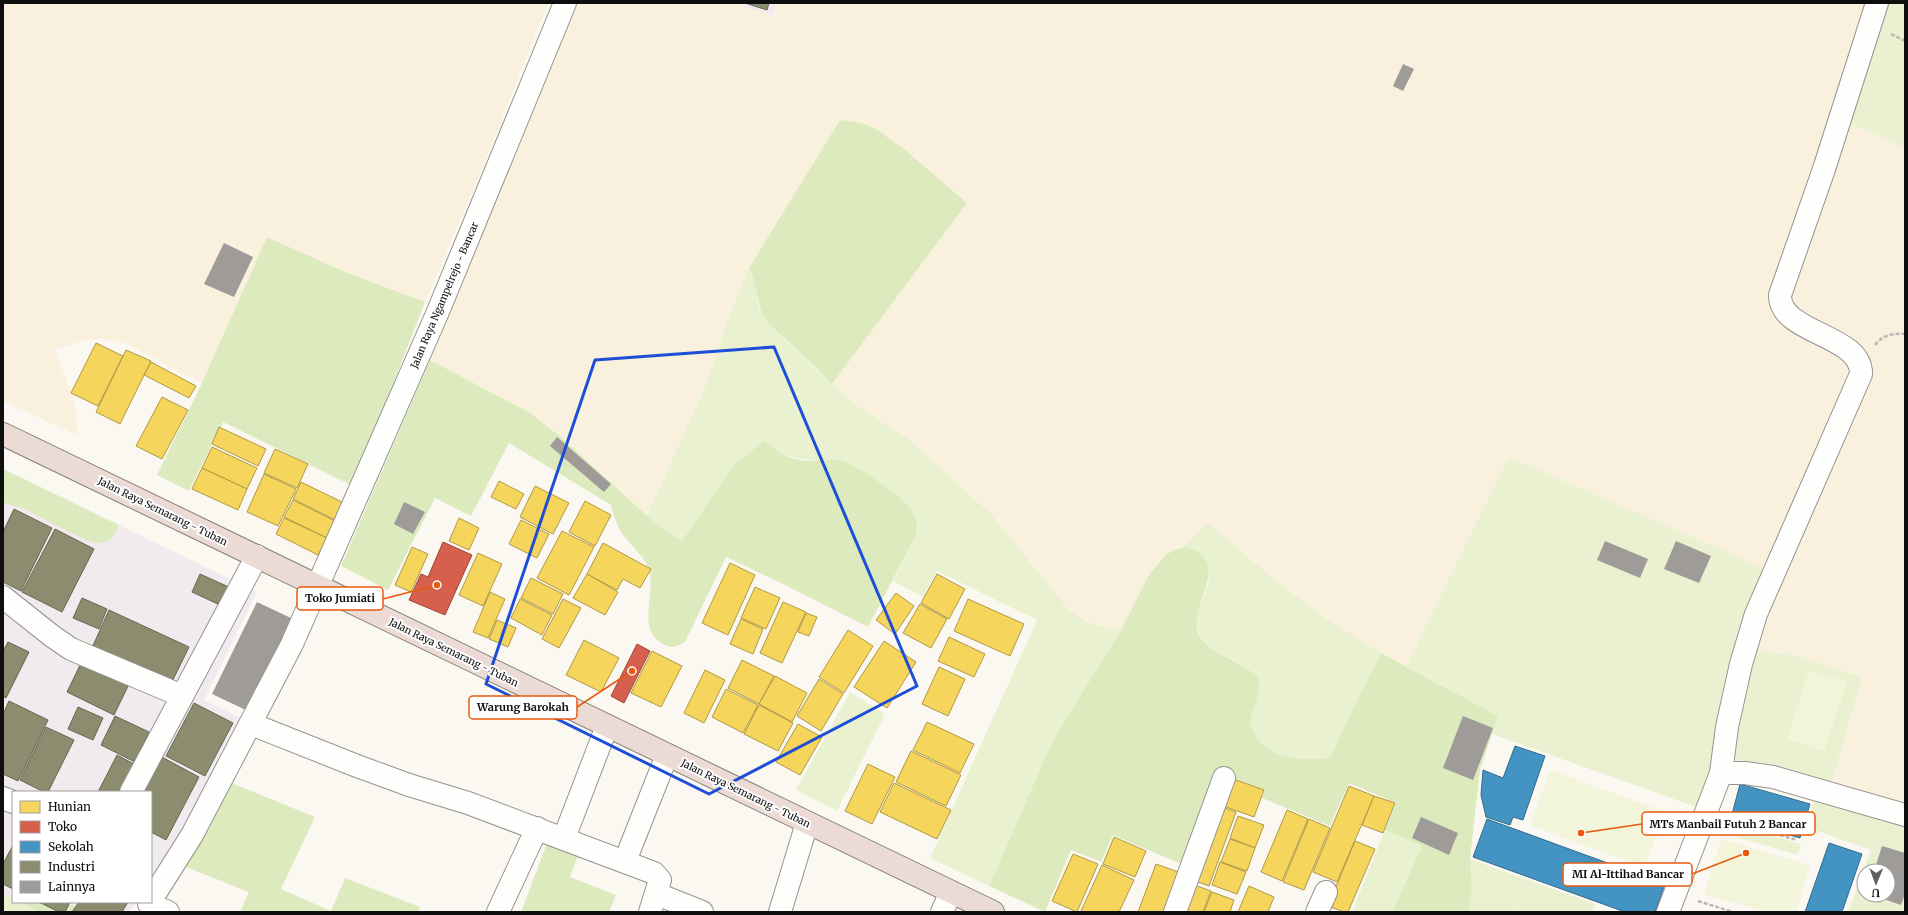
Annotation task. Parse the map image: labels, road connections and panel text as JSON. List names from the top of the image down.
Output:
{
  "streets": {
    "highway": ["Jalan Raya Semarang - Tuban"],
    "street": ["Jalan Raya Ngampelrejo - Bancar"]
  },
  "crossings": [
    ["Jalan Raya Ngampelrejo - Bancar", "Jalan Raya Semarang - Tuban"]
  ],
  "places": [
    "Toko Jumiati",
    "Warung Barokah",
    "MTs Manbail Futuh 2 Bancar",
    "MI Al-Ittihad Bancar"
  ],
  "legend": [
    "Hunian",
    "Toko",
    "Sekolah",
    "Industri",
    "Lainnya"
  ],
  "north": "bottom"
}
